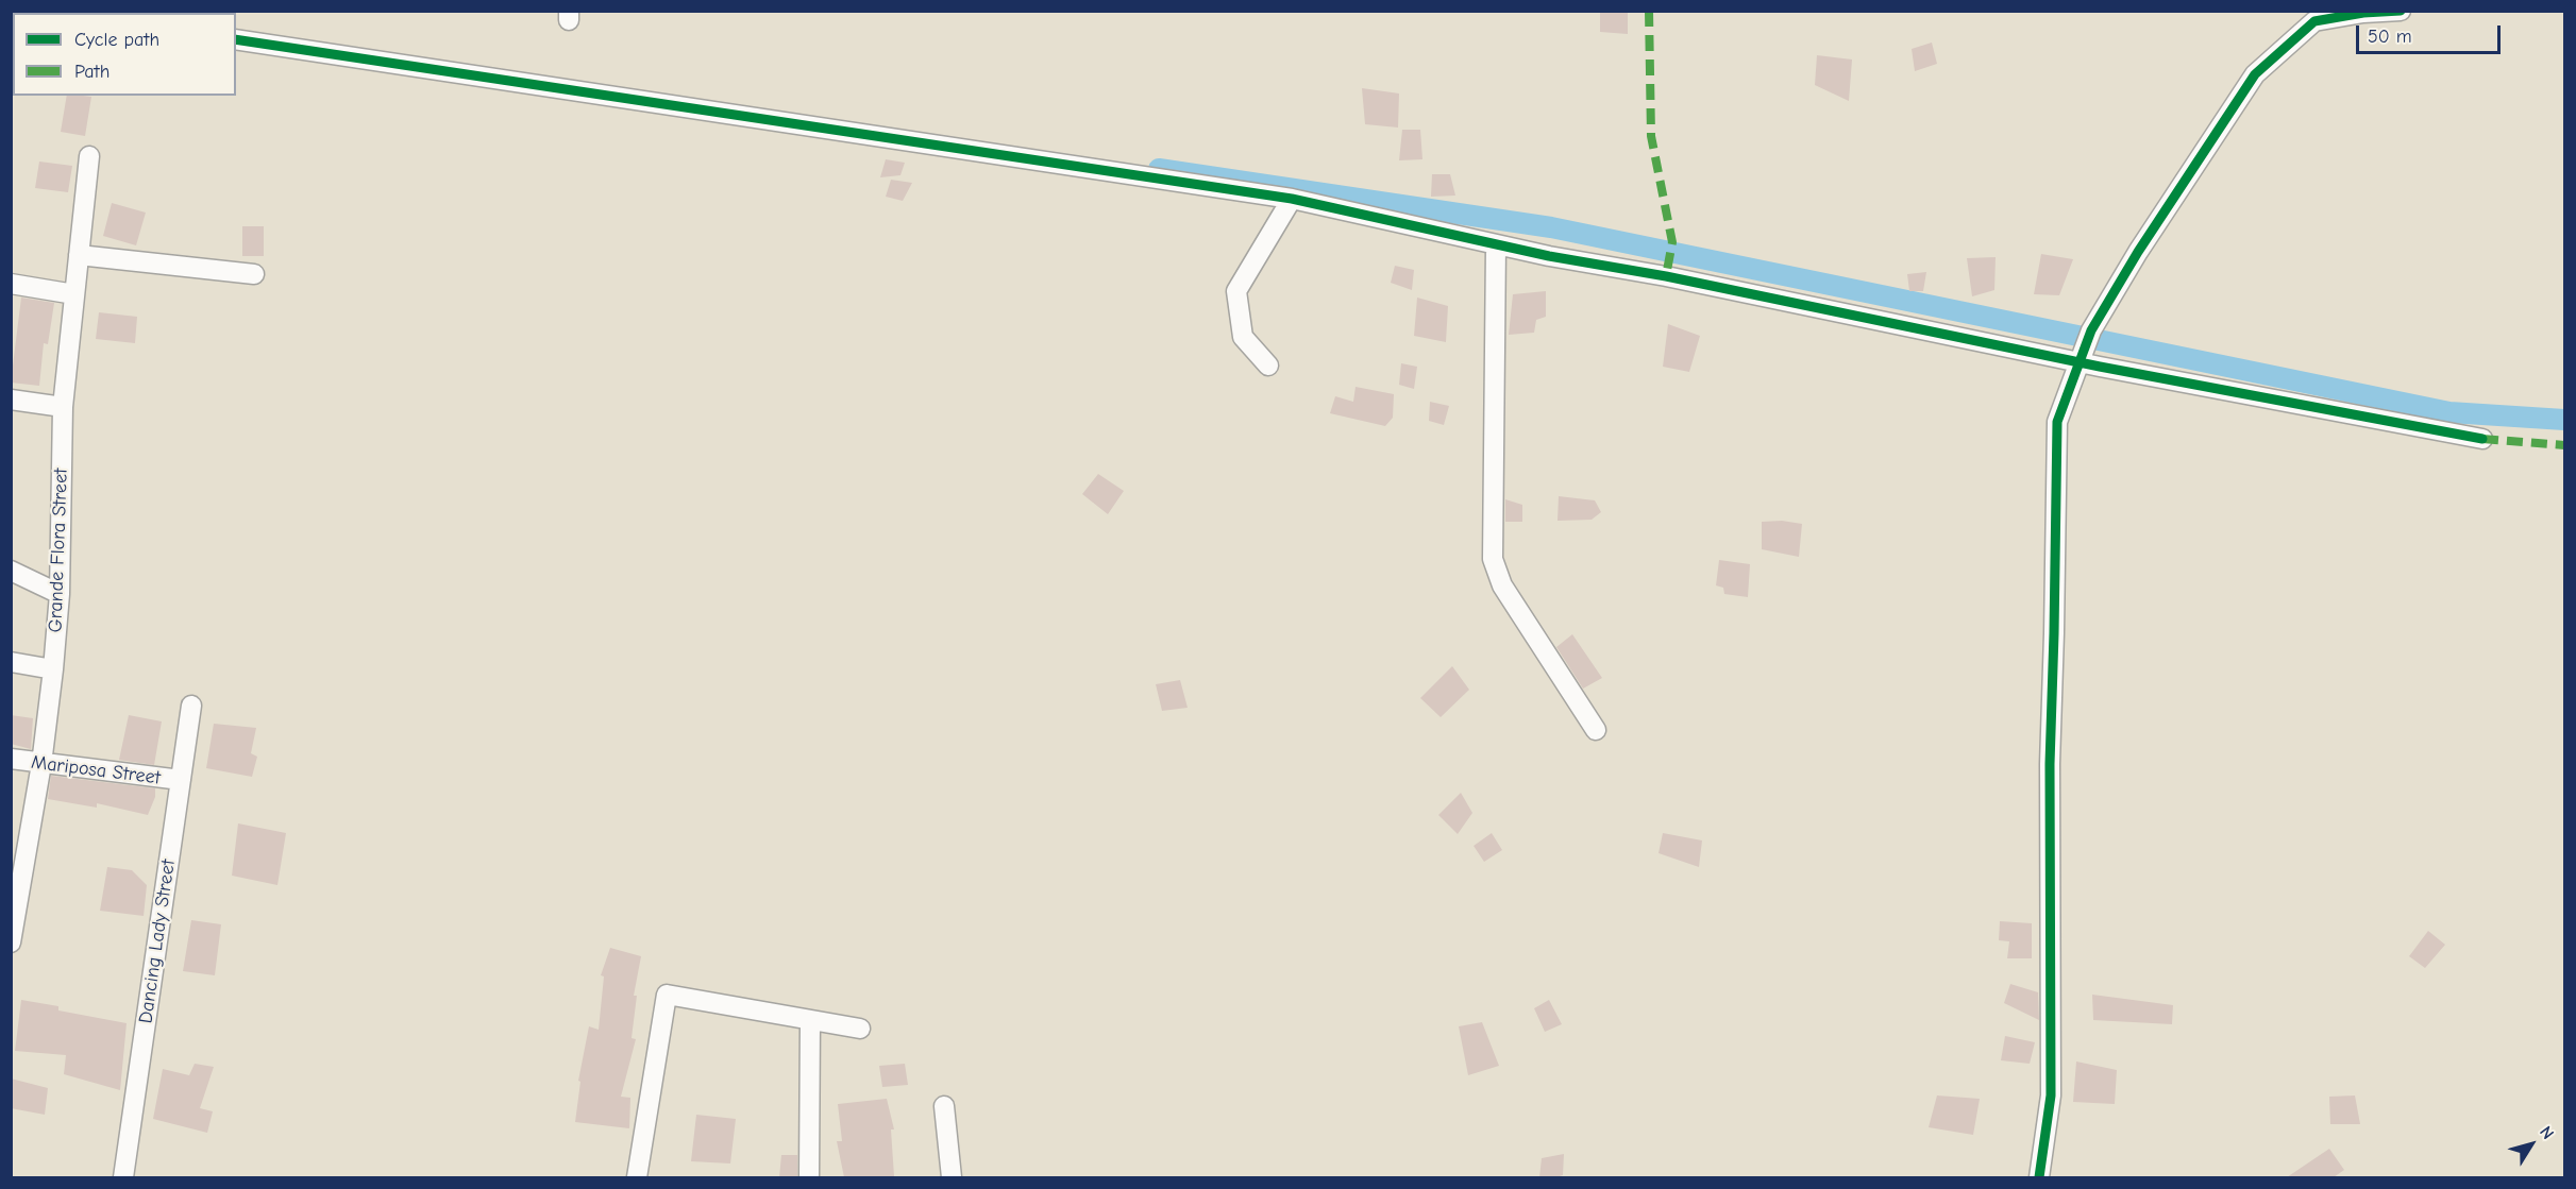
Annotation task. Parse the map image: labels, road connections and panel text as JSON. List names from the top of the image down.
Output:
{
  "streets": {
    "street": ["Grande Flora Street", "Mariposa Street", "Dancing Lady Street"]
  },
  "crossings": [
    ["Grande Flora Street", "Mariposa Street"],
    ["Mariposa Street", "Dancing Lady Street"]
  ],
  "legend": ["Cycle path", "Path"],
  "scale_bar": "50 m",
  "north": "top right"
}
